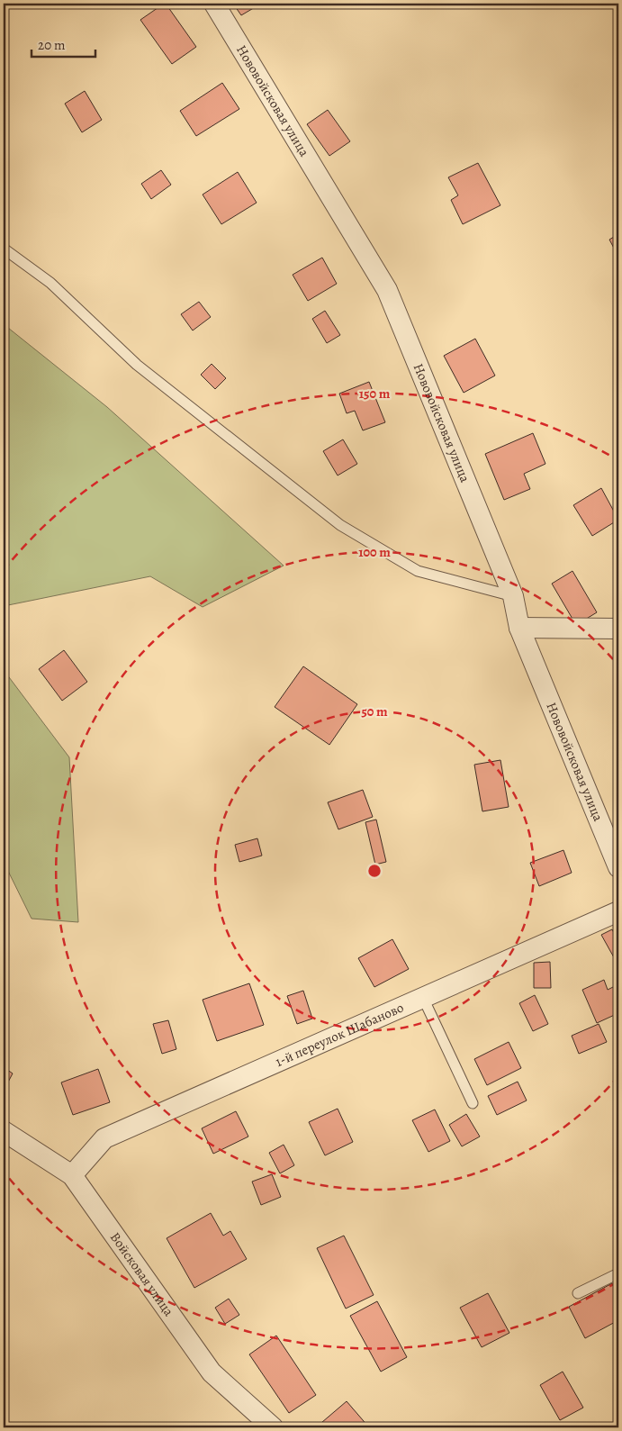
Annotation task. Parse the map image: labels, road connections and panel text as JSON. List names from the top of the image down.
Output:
{
  "streets": {
    "street": ["Нововойсковая улица", "1-й переулок Шабаново", "Войсковая улица"]
  },
  "crossings": [
    ["1-й переулок Шабаново", "Войсковая улица"]
  ],
  "scale_bar": "20 m",
  "rings": ["150 m", "100 m", "50 m"]
}
